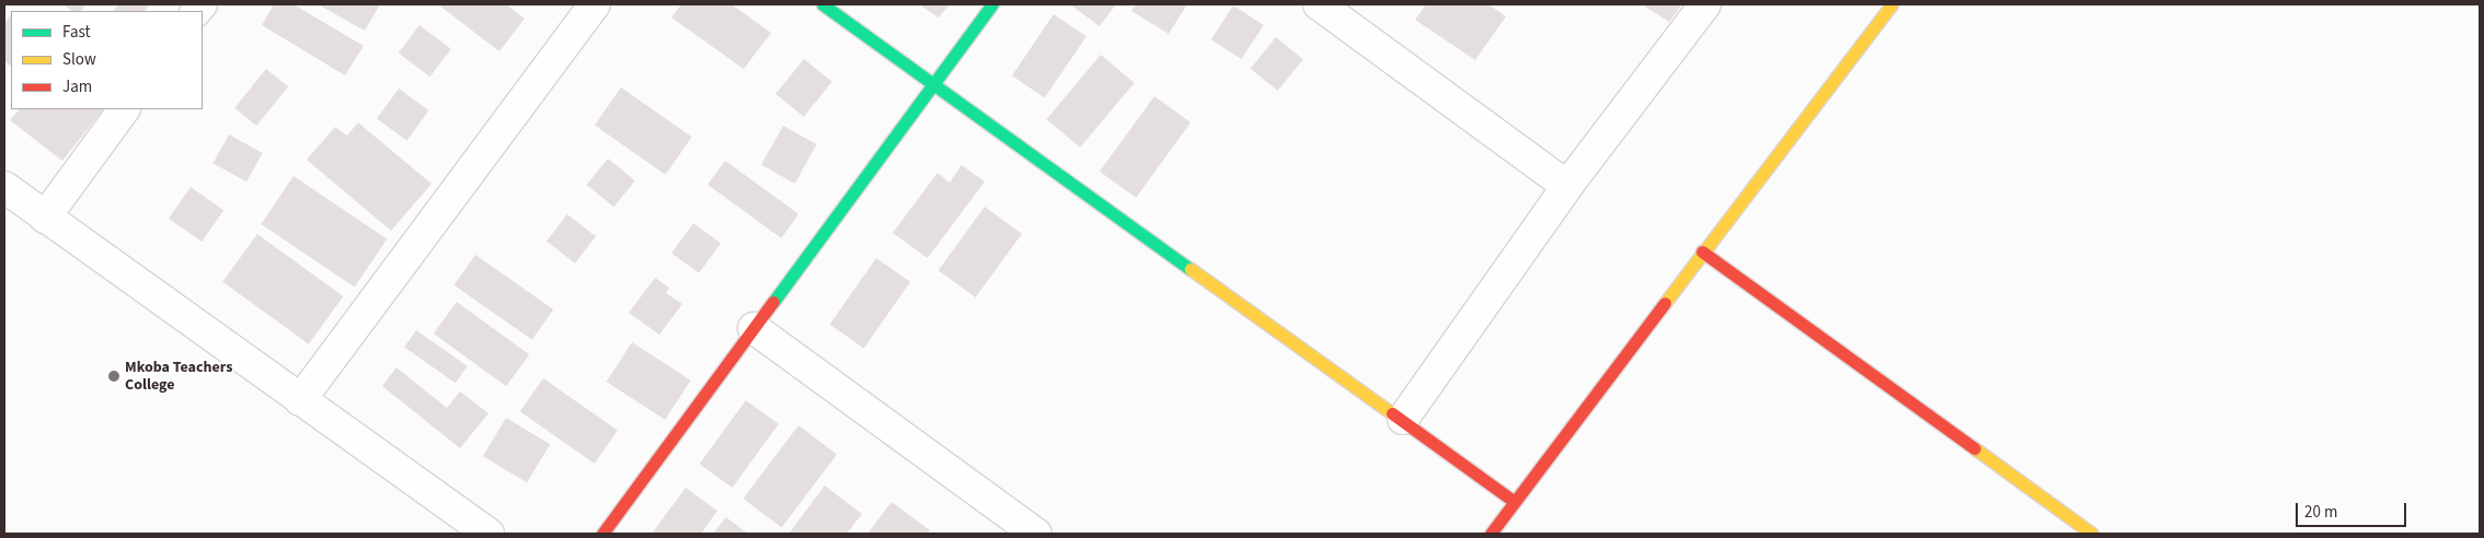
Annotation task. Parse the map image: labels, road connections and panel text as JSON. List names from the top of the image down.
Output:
{
  "places": ["Mkoba Teachers College"],
  "legend": ["Fast", "Slow", "Jam"],
  "scale_bar": "20 m"
}
